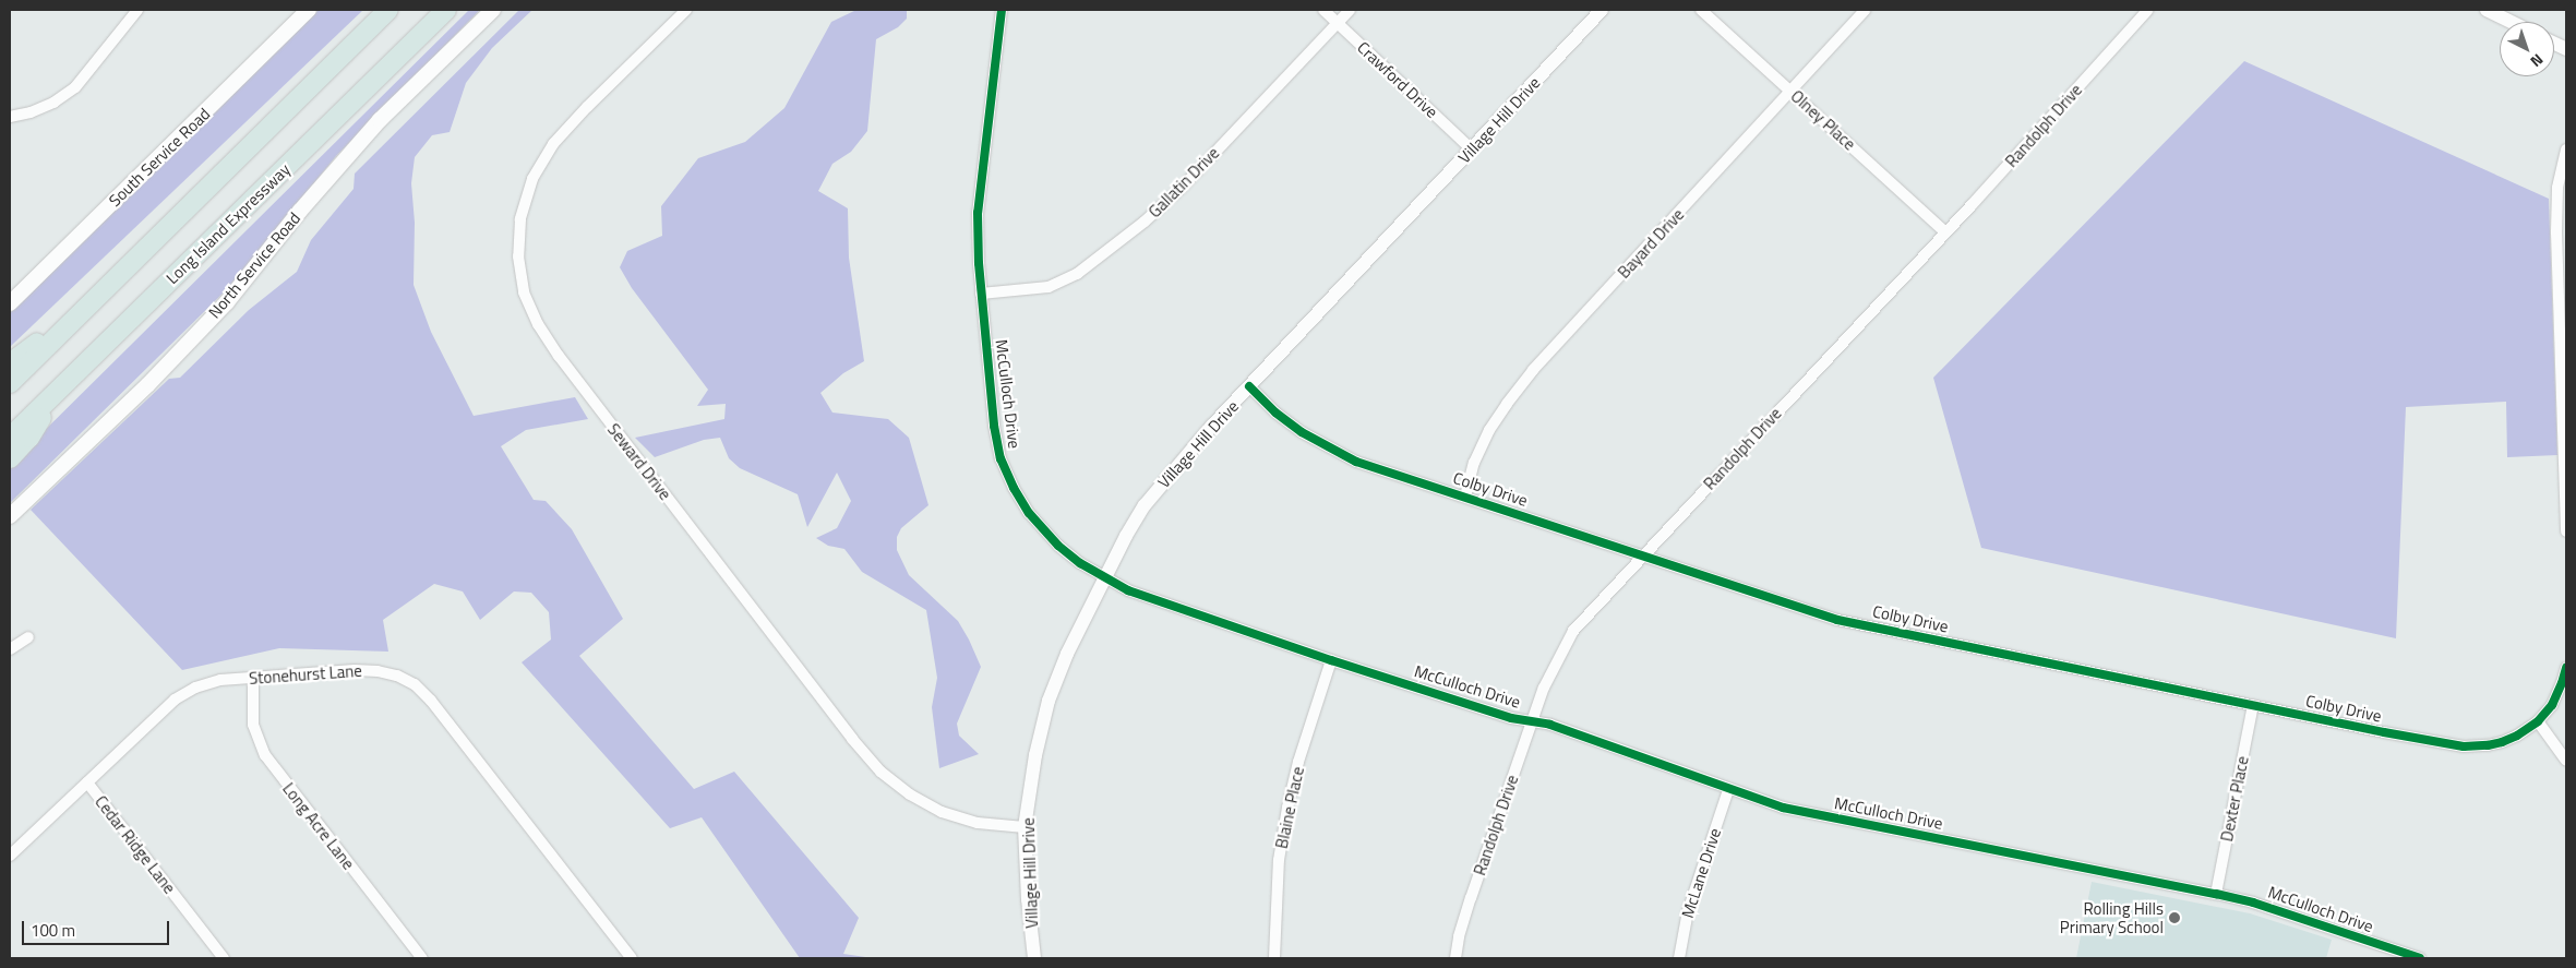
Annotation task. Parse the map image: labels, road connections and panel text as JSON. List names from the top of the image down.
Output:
{
  "streets": {
    "highway": ["Long Island Expressway"],
    "main road": ["South Service Road", "North Service Road"],
    "street": [
      "Crawford Drive",
      "Village Hill Drive",
      "Olney Place",
      "Randolph Drive",
      "Gallatin Drive",
      "Bayard Drive",
      "McCulloch Drive",
      "Seward Drive",
      "Colby Drive",
      "Stonehurst Lane",
      "Dexter Place",
      "Blaine Place",
      "Long Acre Lane",
      "Cedar Ridge Lane",
      "McLane Drive"
    ]
  },
  "crossings": [
    ["Crawford Drive", "Village Hill Drive"],
    ["Crawford Drive", "Gallatin Drive"],
    ["Village Hill Drive", "McCulloch Drive"],
    ["Village Hill Drive", "Seward Drive"],
    ["Village Hill Drive", "Colby Drive"],
    ["Olney Place", "Randolph Drive"],
    ["Olney Place", "Bayard Drive"],
    ["Randolph Drive", "McCulloch Drive"],
    ["Randolph Drive", "Colby Drive"],
    ["Gallatin Drive", "McCulloch Drive"],
    ["Bayard Drive", "Colby Drive"],
    ["McCulloch Drive", "Dexter Place"],
    ["McCulloch Drive", "Blaine Place"],
    ["McCulloch Drive", "McLane Drive"],
    ["Colby Drive", "Dexter Place"],
    ["Stonehurst Lane", "Long Acre Lane"],
    ["Stonehurst Lane", "Cedar Ridge Lane"]
  ],
  "places": ["Rolling Hills Primary School"],
  "scale_bar": "100 m",
  "north": "bottom right"
}
